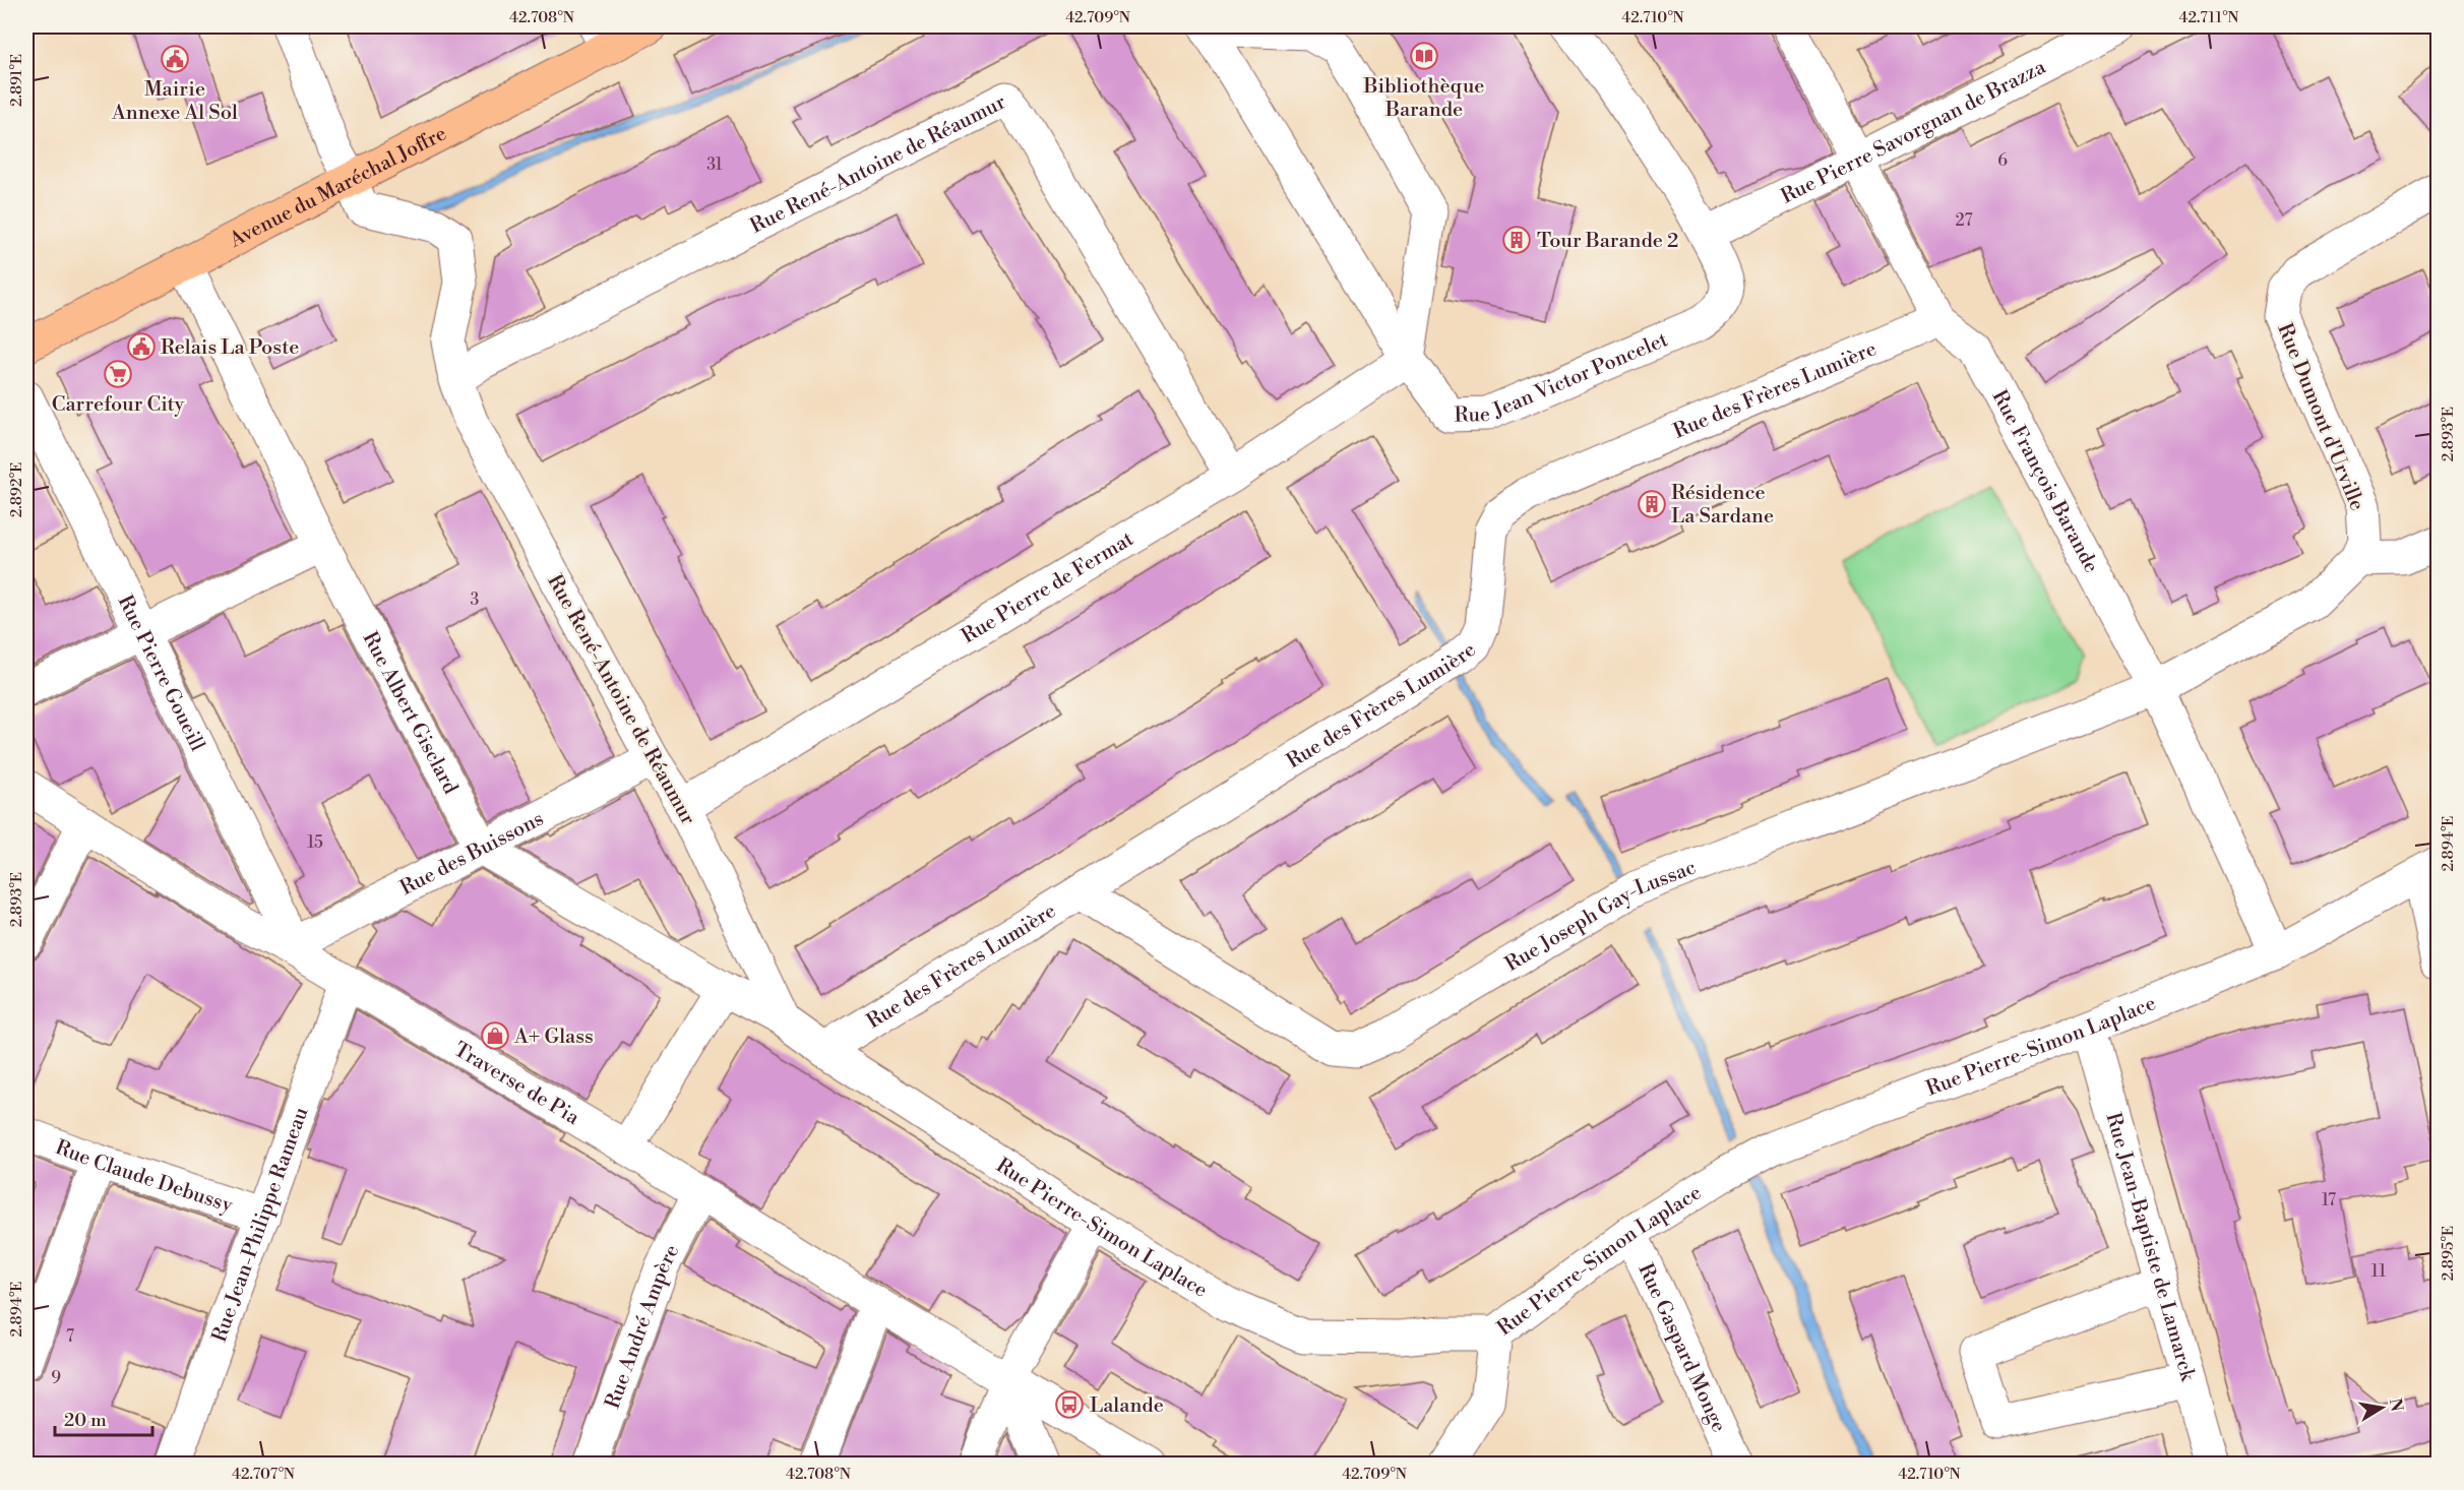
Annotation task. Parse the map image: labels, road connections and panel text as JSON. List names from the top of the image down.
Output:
{
  "streets": {
    "main road": ["Avenue du Maréchal Joffre"],
    "street": [
      "Rue Pierre Savorgnan de Brazza",
      "Rue René-Antoine de Réaumur",
      "Rue Jean Victor Poncelet",
      "Rue des Frères Lumière",
      "Rue Dumont d'Urville",
      "Rue François Barande",
      "Rue Pierre de Fermat",
      "Rue Pierre Goueill",
      "Rue Albert Gisclard",
      "Rue des Buissons",
      "Rue Joseph Gay-Lussac",
      "Rue Pierre-Simon Laplace",
      "Traverse de Pia",
      "Rue Claude Debussy",
      "Rue Jean-Philippe Rameau",
      "Rue Jean-Baptiste de Lamarck",
      "Rue André Ampère",
      "Rue Gaspard Monge"
    ]
  },
  "crossings": [
    ["Rue Pierre Savorgnan de Brazza", "Rue Jean Victor Poncelet"],
    ["Rue Pierre Savorgnan de Brazza", "Rue François Barande"],
    ["Rue René-Antoine de Réaumur", "Avenue du Maréchal Joffre"],
    ["Rue René-Antoine de Réaumur", "Rue Pierre de Fermat"],
    ["Rue René-Antoine de Réaumur", "Rue des Buissons"],
    ["Rue René-Antoine de Réaumur", "Rue Pierre-Simon Laplace"],
    ["Avenue du Maréchal Joffre", "Rue Albert Gisclard"],
    ["Rue Jean Victor Poncelet", "Rue Pierre de Fermat"],
    ["Rue des Frères Lumière", "Rue François Barande"],
    ["Rue des Frères Lumière", "Rue Joseph Gay-Lussac"],
    ["Rue des Frères Lumière", "Rue Pierre-Simon Laplace"],
    ["Rue François Barande", "Rue Joseph Gay-Lussac"],
    ["Rue François Barande", "Rue Pierre-Simon Laplace"],
    ["Rue Pierre Goueill", "Rue des Buissons"],
    ["Rue Pierre Goueill", "Traverse de Pia"],
    ["Rue Albert Gisclard", "Rue des Buissons"],
    ["Rue des Buissons", "Traverse de Pia"],
    ["Rue Pierre-Simon Laplace", "Rue Jean-Baptiste de Lamarck"],
    ["Rue Pierre-Simon Laplace", "Rue Gaspard Monge"],
    ["Traverse de Pia", "Rue Jean-Philippe Rameau"],
    ["Traverse de Pia", "Rue André Ampère"],
    ["Rue Claude Debussy", "Rue Jean-Philippe Rameau"]
  ],
  "places": {
    "library": ["Bibliothèque Barande"],
    "public building": ["Mairie Annexe Al Sol", "Relais La Poste"],
    "building": ["Tour Barande 2", "Résidence La Sardane"],
    "supermarket": ["Carrefour City"],
    "shop": ["A+ Glass"],
    "bus stop": ["Lalande"]
  },
  "house_numbers": [
    "6",
    "31",
    "27",
    "3",
    "15",
    "17",
    "11",
    "7",
    "9"
  ],
  "scale_bar": "20 m",
  "north": "right",
  "coordinates": [
    "42.708°N",
    "42.709°N",
    "42.710°N",
    "42.711°N",
    "2.891°E",
    "2.893°E",
    "2.892°E",
    "2.894°E",
    "2.895°E",
    "42.707°N"
  ]
}
